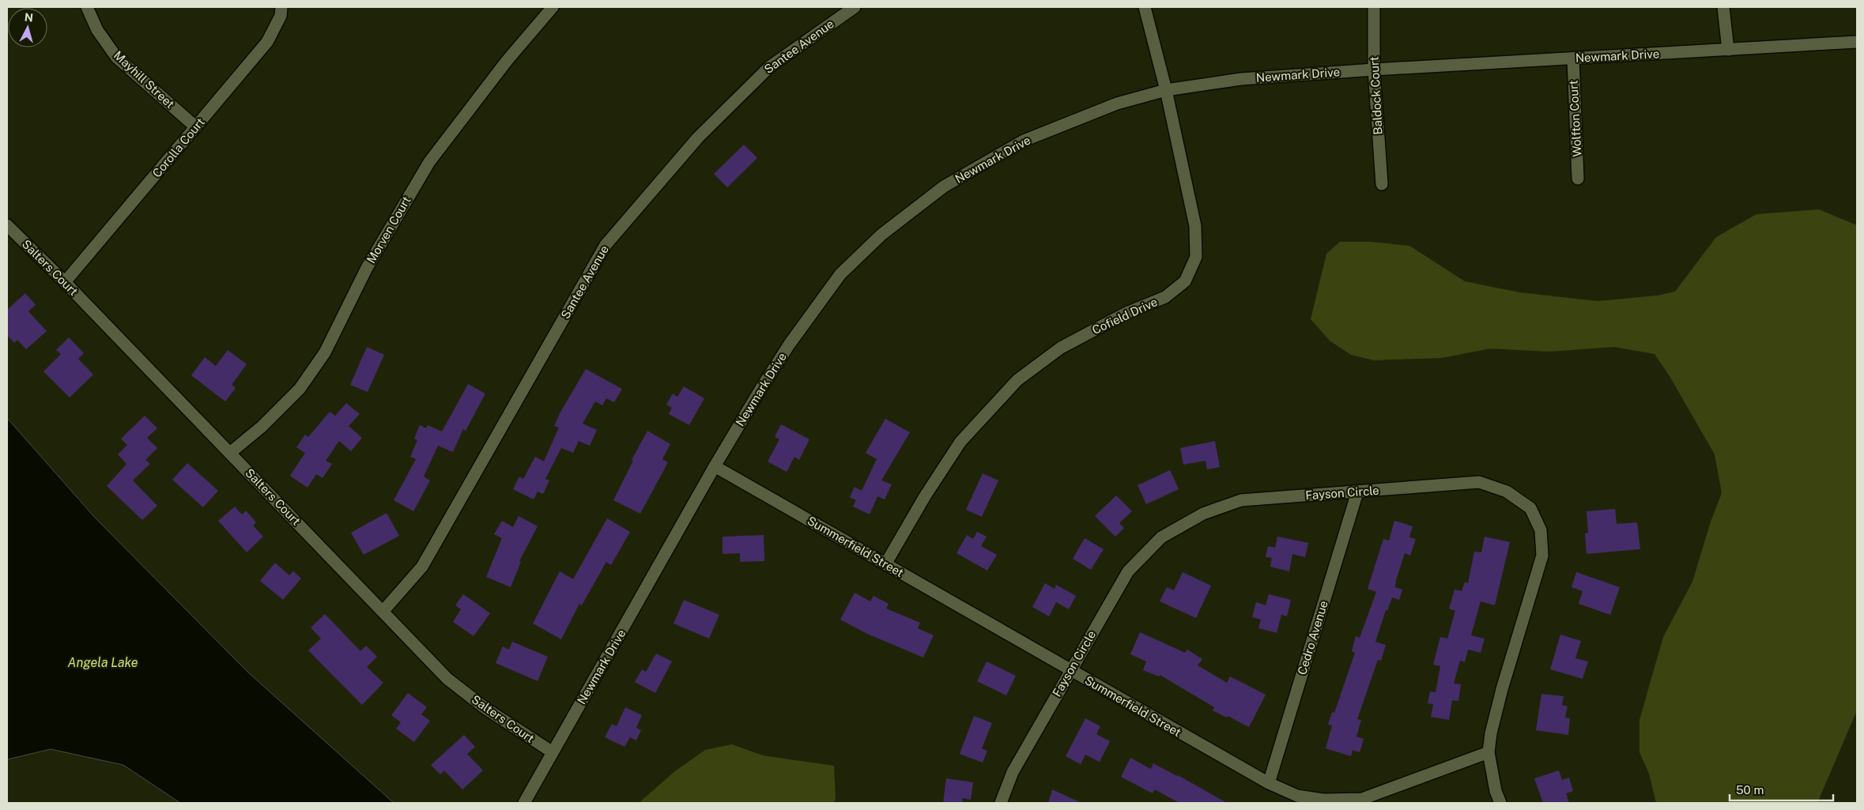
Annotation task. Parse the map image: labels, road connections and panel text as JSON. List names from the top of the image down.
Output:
{
  "streets": {
    "street": [
      "Santee Avenue",
      "Newmark Drive",
      "Mayhill Street",
      "Baldock Court",
      "Wolfton Court",
      "Corolla Court",
      "Morven Court",
      "Salters Court",
      "Cofield Drive",
      "Fayson Circle",
      "Summerfield Street",
      "Cedro Avenue"
    ]
  },
  "crossings": [
    ["Santee Avenue", "Salters Court"],
    ["Newmark Drive", "Baldock Court"],
    ["Newmark Drive", "Wolfton Court"],
    ["Newmark Drive", "Salters Court"],
    ["Newmark Drive", "Cofield Drive"],
    ["Newmark Drive", "Summerfield Street"],
    ["Mayhill Street", "Corolla Court"],
    ["Corolla Court", "Salters Court"],
    ["Morven Court", "Salters Court"],
    ["Cofield Drive", "Summerfield Street"],
    ["Fayson Circle", "Summerfield Street"],
    ["Fayson Circle", "Cedro Avenue"],
    ["Summerfield Street", "Cedro Avenue"]
  ],
  "water": ["Angela Lake"],
  "scale_bar": "50 m",
  "north": "top"
}
